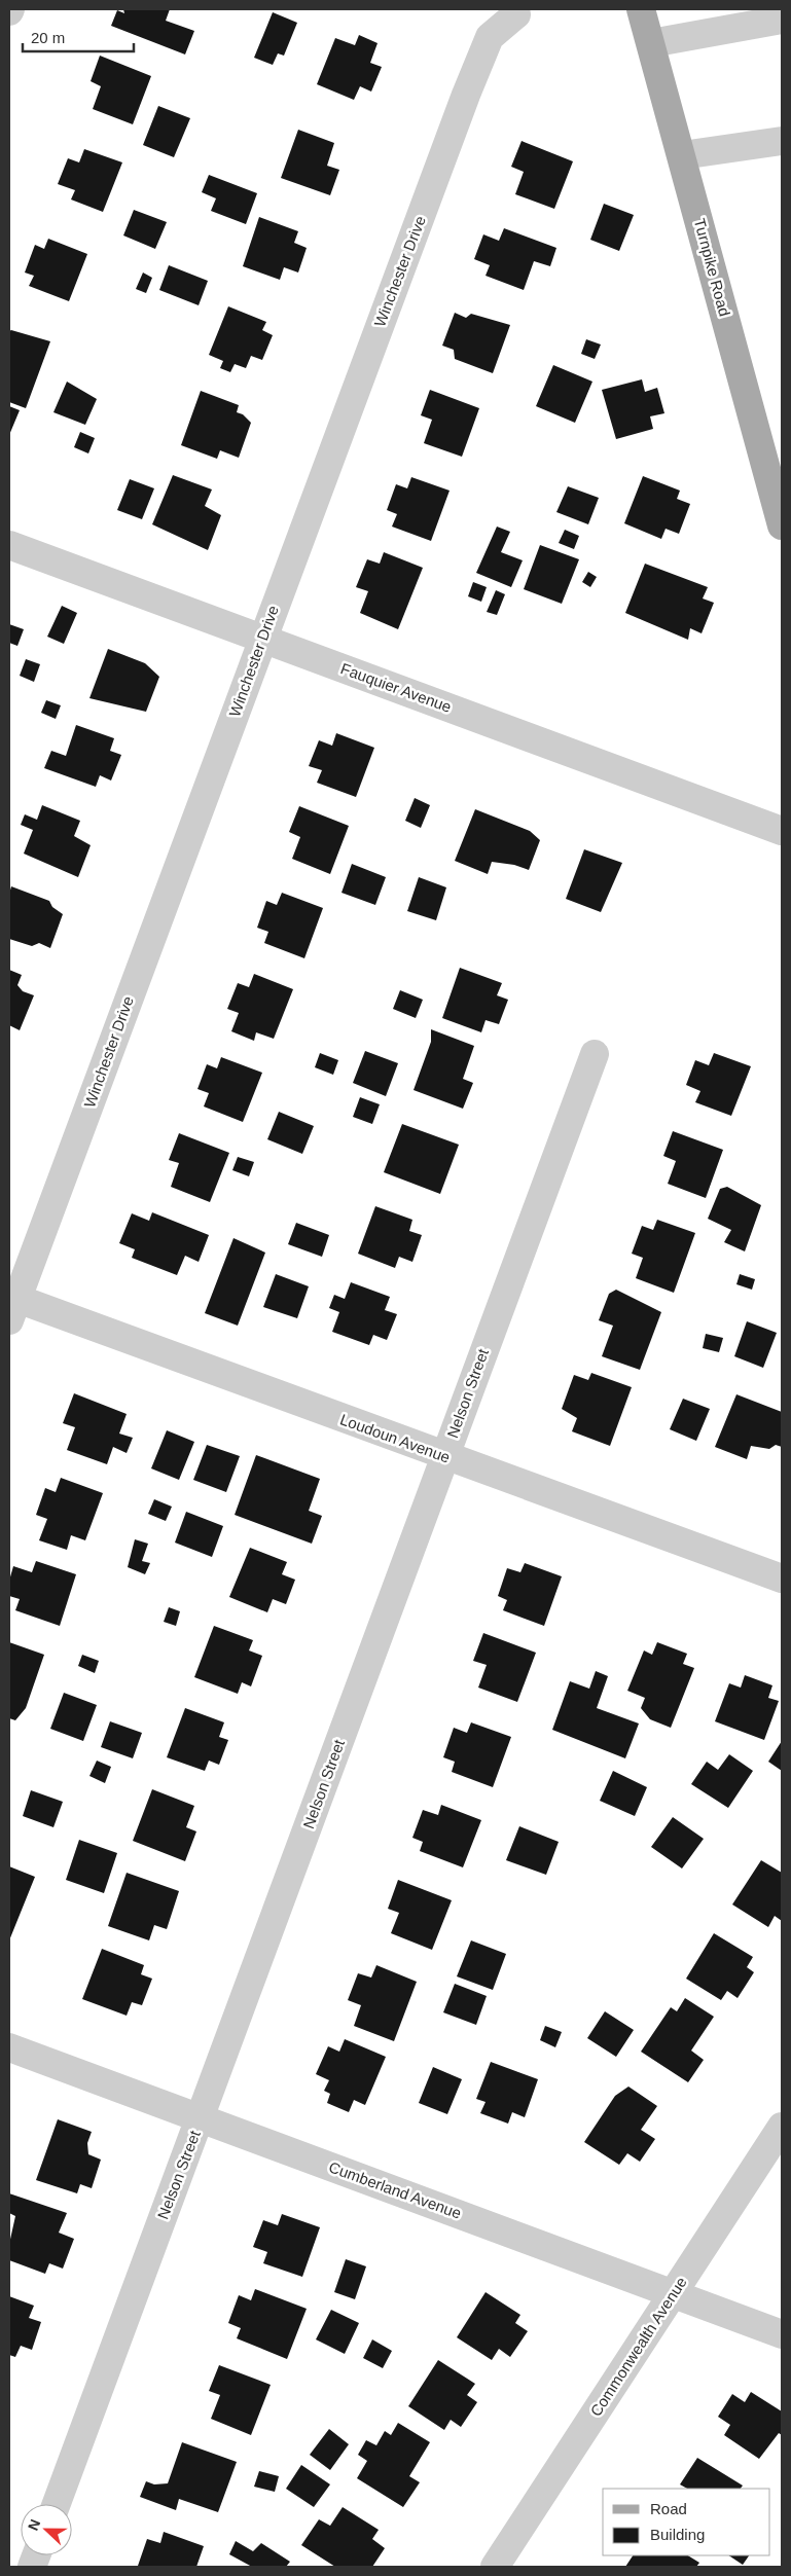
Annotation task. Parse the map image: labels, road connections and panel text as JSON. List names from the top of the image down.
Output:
{
  "streets": {
    "main road": ["Turnpike Road"],
    "street": [
      "Winchester Drive",
      "Fauquier Avenue",
      "Nelson Street",
      "Loudoun Avenue",
      "Cumberland Avenue",
      "Commonwealth Avenue"
    ]
  },
  "crossings": [
    ["Winchester Drive", "Fauquier Avenue"],
    ["Winchester Drive", "Loudoun Avenue"],
    ["Nelson Street", "Loudoun Avenue"],
    ["Nelson Street", "Cumberland Avenue"],
    ["Cumberland Avenue", "Commonwealth Avenue"]
  ],
  "legend": ["Road", "Building"],
  "scale_bar": "20 m",
  "north": "left"
}
